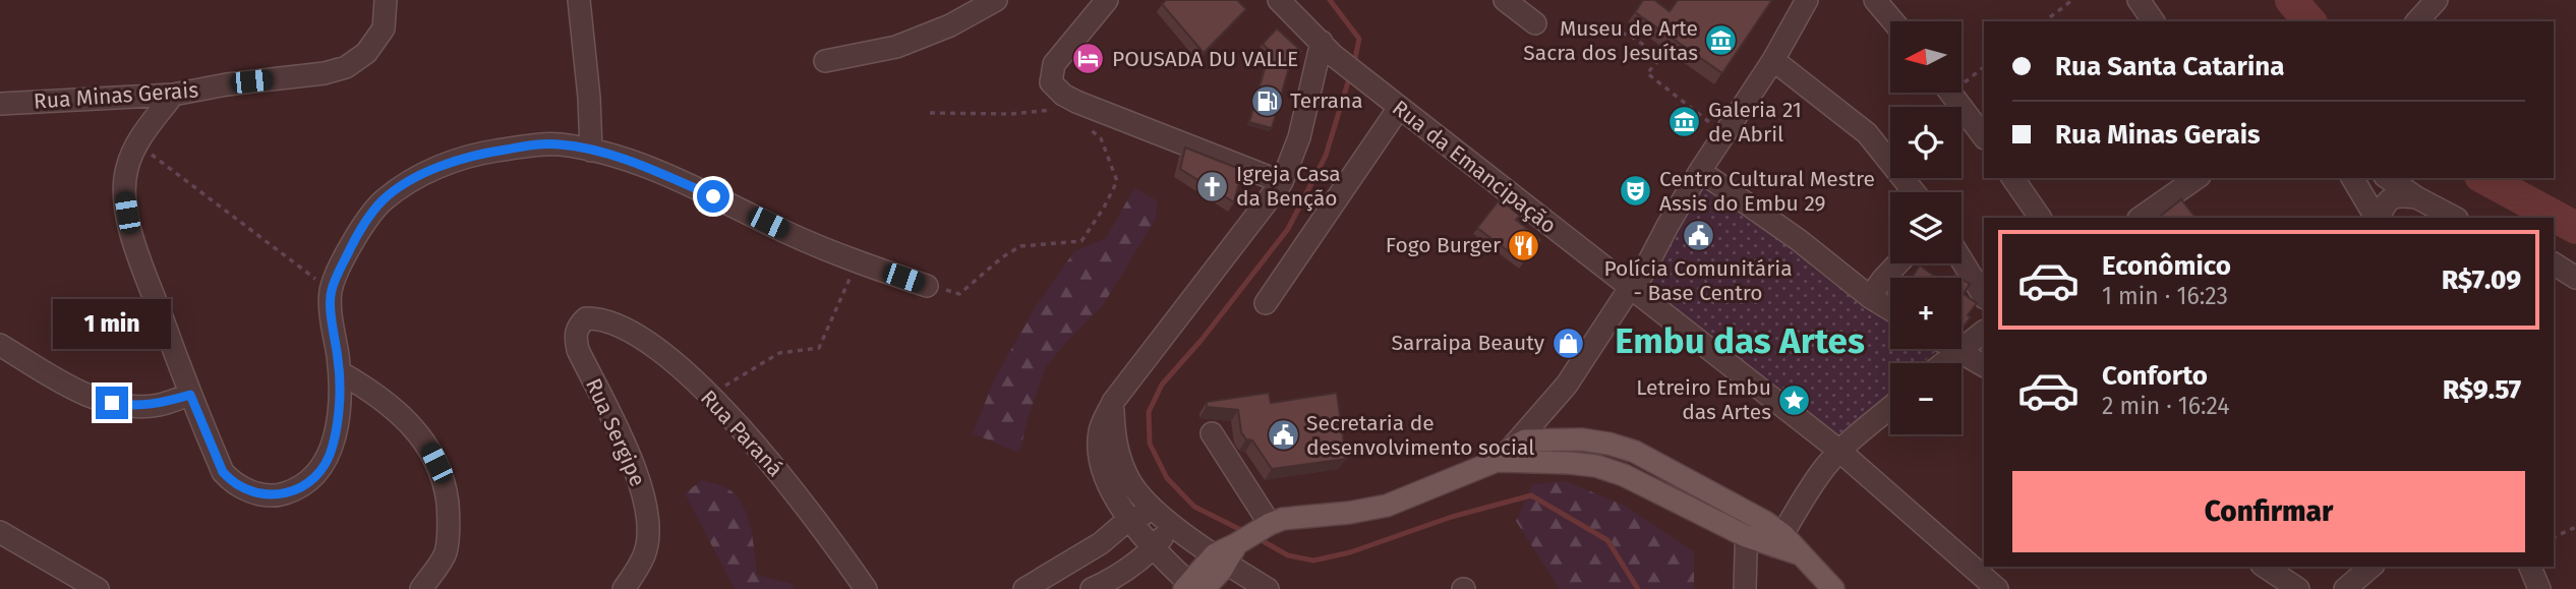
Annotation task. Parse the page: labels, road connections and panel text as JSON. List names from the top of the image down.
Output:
{
  "streets": {
    "street": [
      "Rua Minas Gerais",
      "Rua da Emancipação",
      "Rua Sergipe",
      "Rua Paraná"
    ]
  },
  "crossings": [
    ["Rua Sergipe", "Rua Paraná"]
  ],
  "districts": ["Embu das Artes"],
  "places": {
    "museum": ["Museu de Arte Sacra dos Jesuítas", "Galeria 21 de Abril"],
    "hotel": ["POUSADA DU VALLE"],
    "fuel station": ["Terrana"],
    "church": ["Igreja Casa da Benção"],
    "theatre": ["Centro Cultural Mestre Assis do Embu 29"],
    "public building": ["Polícia Comunitária - Base Centro", "Secretaria de desenvolvimento social"],
    "restaurant": ["Fogo Burger"],
    "shop": ["Sarraipa Beauty"],
    "place": ["Letreiro Embu das Artes"]
  },
  "north": "left",
  "page": {
    "map_buttons": ["+", "−"],
    "banner": ["Rua Santa Catarina", "Rua Minas Gerais"],
    "list": [
      {
        "name": "Econômico",
        "note": "1 min · 16:23",
        "value": "R$7.09"
      },
      {
        "name": "Conforto",
        "note": "2 min · 16:24",
        "value": "R$9.57"
      }
    ],
    "bubble": "1 min",
    "buttons": "Confirmar"
  }
}
